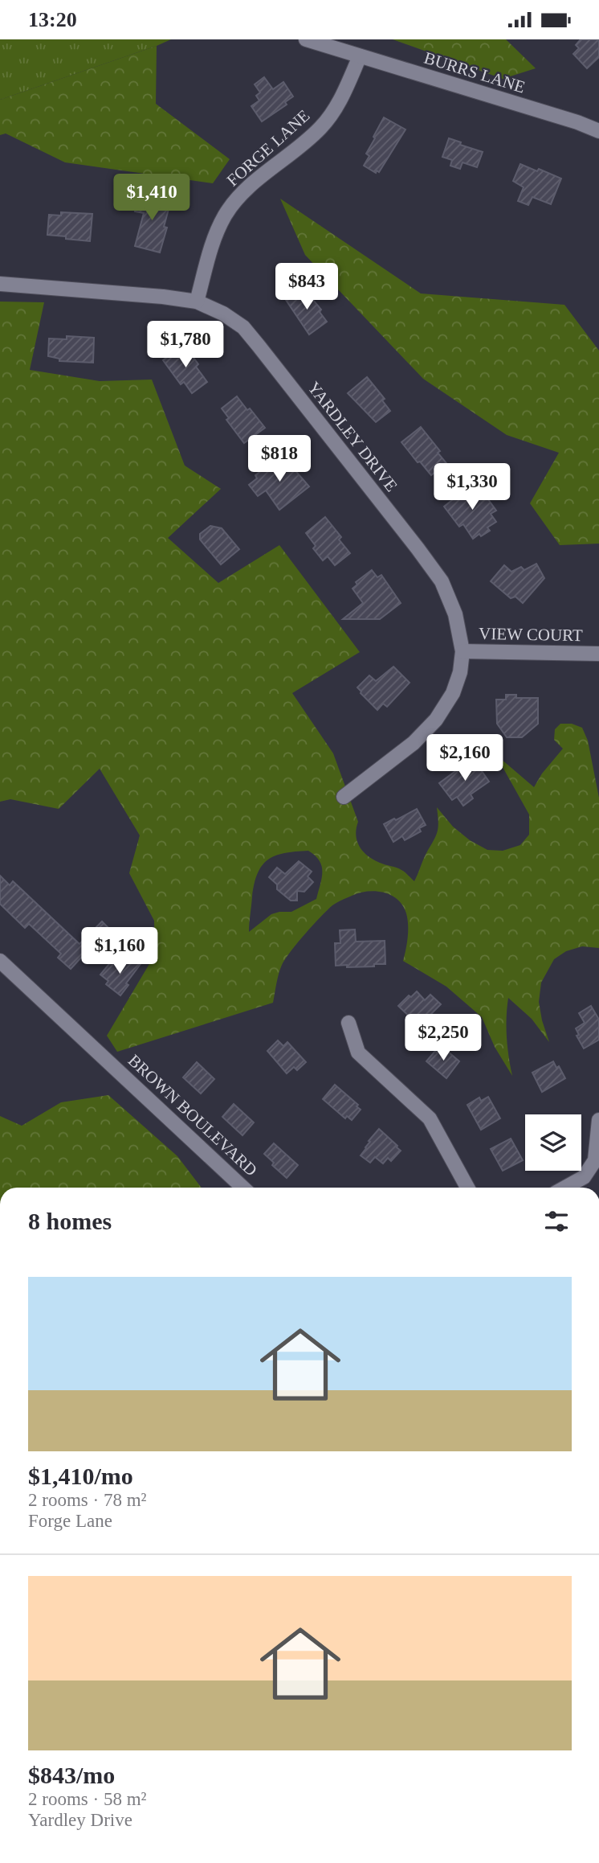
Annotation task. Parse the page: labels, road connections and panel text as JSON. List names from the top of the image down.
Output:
{
  "streets": {
    "street": [
      "BURRS LANE",
      "FORGE LANE",
      "YARDLEY DRIVE",
      "VIEW COURT",
      "BROWN BOULEVARD"
    ]
  },
  "crossings": [
    ["BURRS LANE", "FORGE LANE"],
    ["FORGE LANE", "YARDLEY DRIVE"],
    ["YARDLEY DRIVE", "VIEW COURT"]
  ],
  "page": {
    "status": "13:20",
    "price": [
      "$1,410",
      "$843",
      "$1,780",
      "$818",
      "$1,330",
      "$2,160",
      "$1,160",
      "$2,250"
    ],
    "heading": "8 homes",
    "list": [
      {
        "name": "$1,410/mo",
        "note": "2 rooms · 78 m² · Forge Lane"
      },
      {
        "name": "$843/mo",
        "note": "2 rooms · 58 m² · Yardley Drive"
      }
    ]
  }
}
